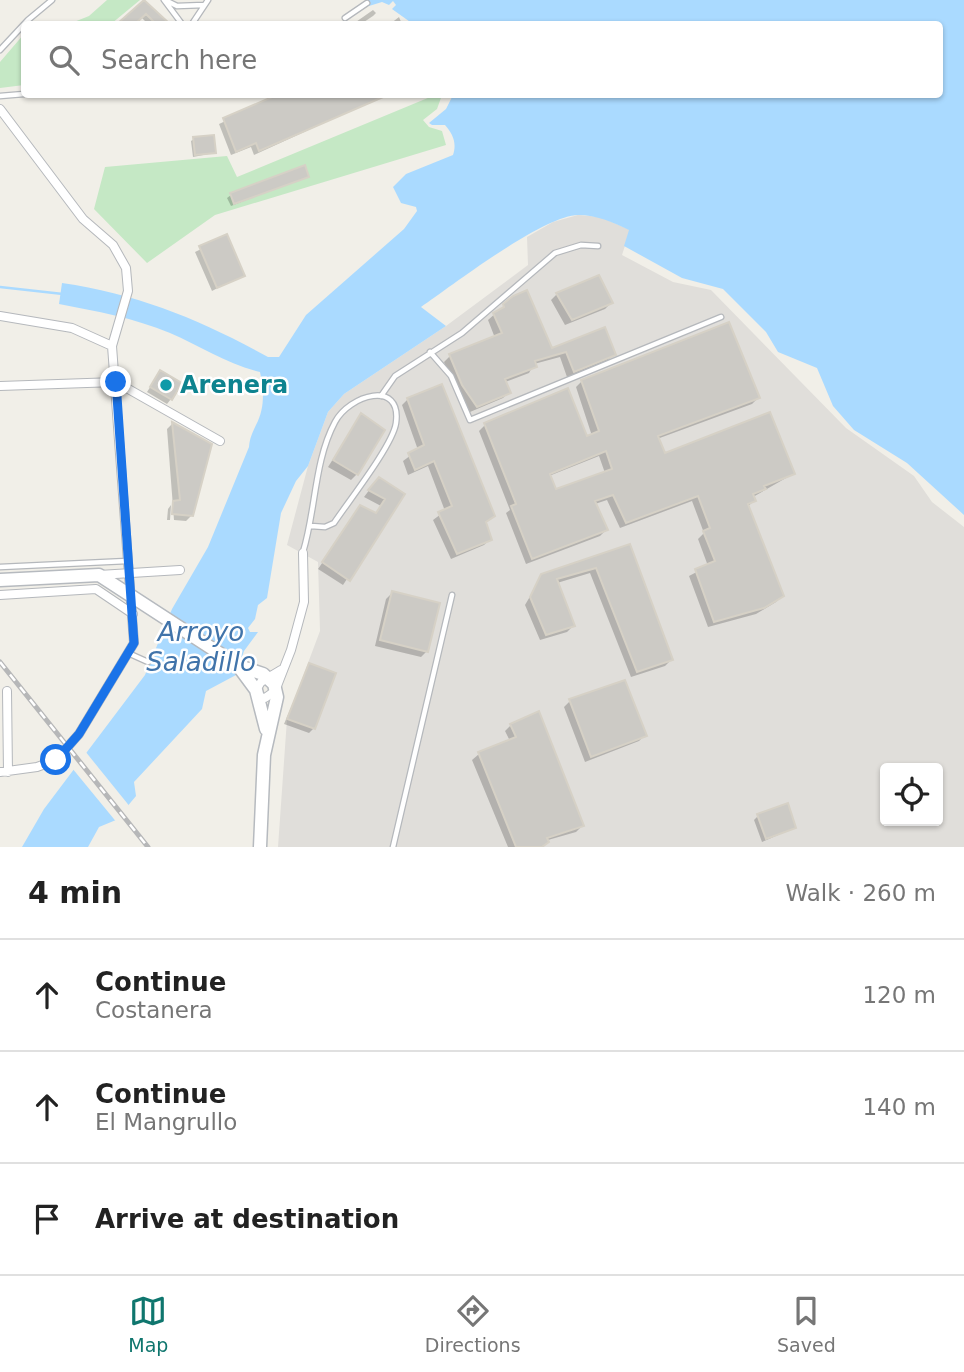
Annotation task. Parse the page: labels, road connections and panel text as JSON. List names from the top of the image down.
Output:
{
  "water": ["Arroyo Saladillo"],
  "places": ["Arenera"],
  "page": {
    "search": "Search here",
    "heading": ["4 min", "Walk · 260 m"],
    "list": [
      ["Continue", "Costanera", "120 m"],
      ["Continue", "El Mangrullo", "140 m"],
      "Arrive at destination"
    ],
    "nav": ["Map", "Directions", "Saved"]
  }
}
